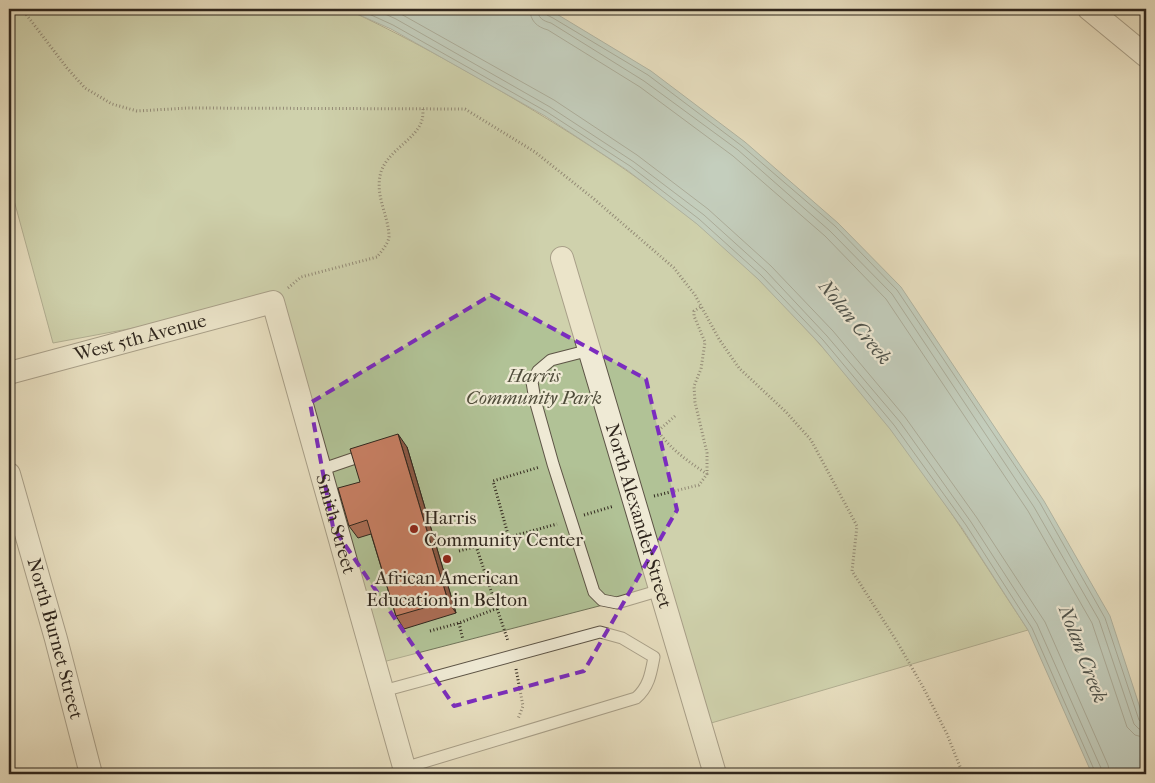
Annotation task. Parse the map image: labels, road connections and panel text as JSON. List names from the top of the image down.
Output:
{
  "streets": {
    "street": [
      "West 5th Avenue",
      "North Alexander Street",
      "Smith Street",
      "North Burnet Street"
    ]
  },
  "crossings": [
    ["West 5th Avenue", "Smith Street"]
  ],
  "water": ["Nolan Creek"],
  "parks": ["Harris Community Park"],
  "places": ["Harris Community Center", "African American Education in Belton"]
}
